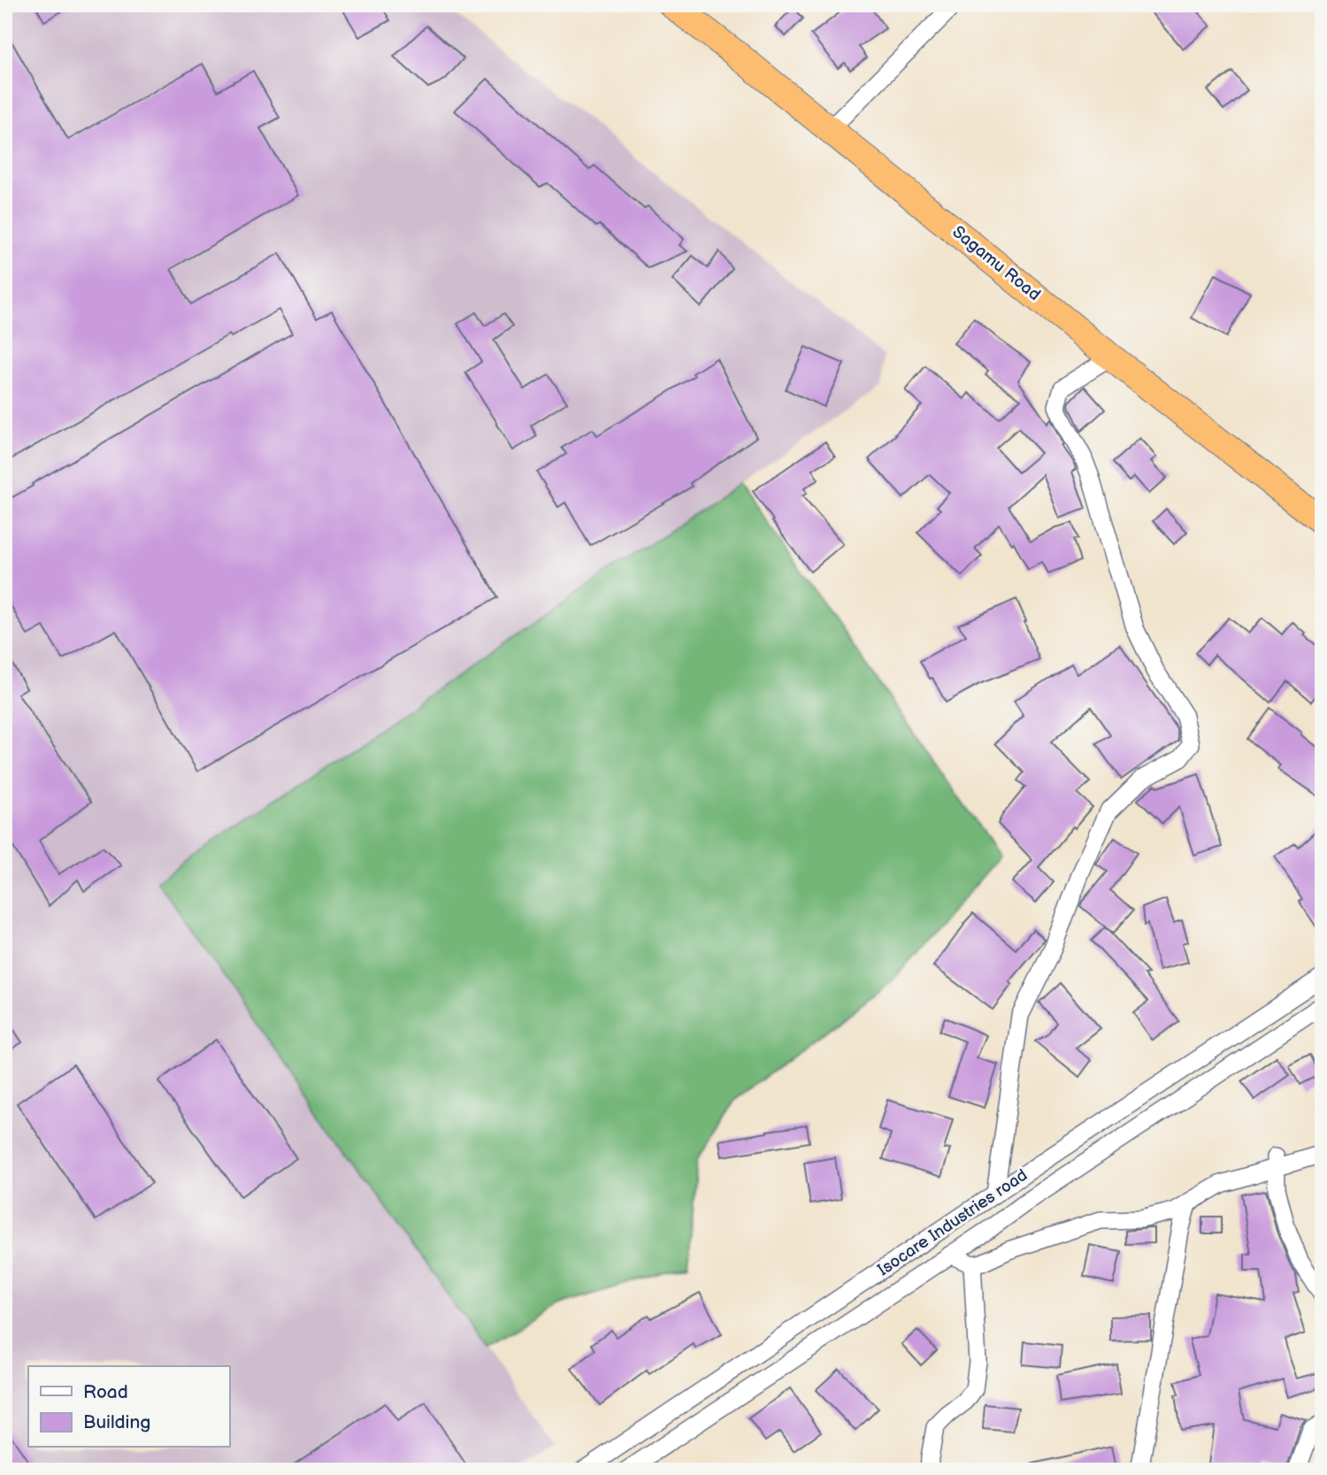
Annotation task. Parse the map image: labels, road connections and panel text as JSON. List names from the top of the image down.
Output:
{
  "streets": {
    "highway": ["Sagamu Road"],
    "street": ["Isocare Industries road"]
  },
  "legend": ["Road", "Building"]
}
